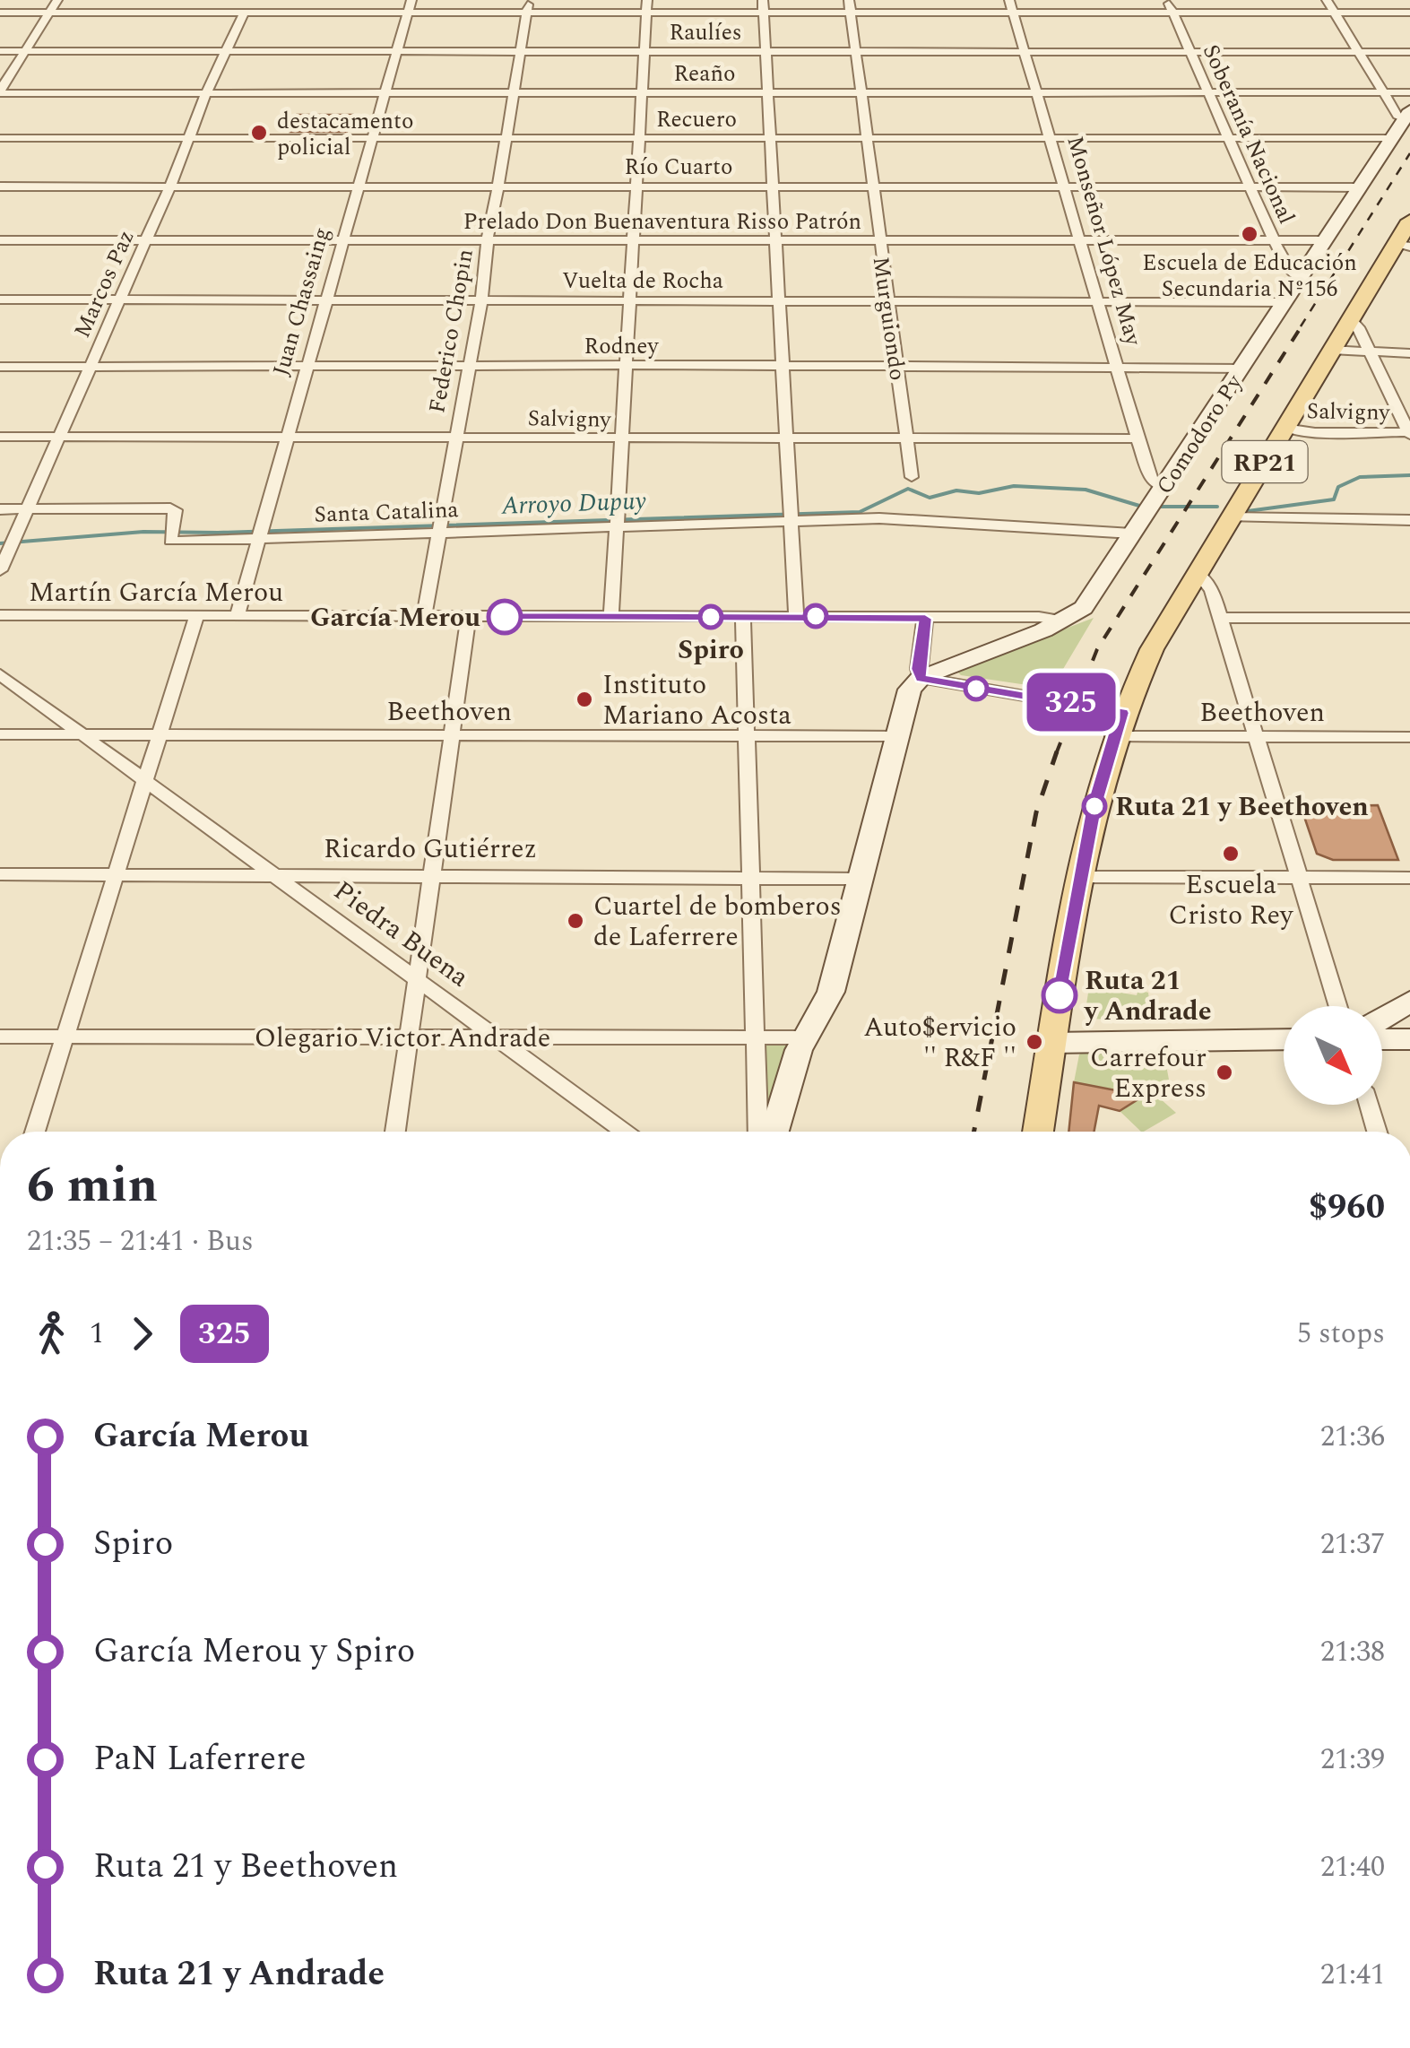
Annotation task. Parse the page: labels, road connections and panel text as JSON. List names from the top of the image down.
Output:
{
  "streets": {
    "main road": ["Comodoro Py", "RP21"],
    "street": [
      "Raulíes",
      "Reaño",
      "Recuero",
      "Soberanía Nacional",
      "Río Cuarto",
      "Prelado Don Buenaventura Risso Patrón",
      "Monseñor López May",
      "Vuelta de Rocha",
      "Marcos Paz",
      "Juan Chassaing",
      "Murguiondo",
      "Federico Chopin",
      "Rodney",
      "Salvigny",
      "Santa Catalina",
      "Martín García Merou",
      "Beethoven",
      "Ricardo Gutiérrez",
      "Piedra Buena",
      "Olegario Victor Andrade"
    ]
  },
  "crossings": [
    ["Raulíes", "Soberanía Nacional"],
    ["Raulíes", "Monseñor López May"],
    ["Raulíes", "Marcos Paz"],
    ["Raulíes", "Juan Chassaing"],
    ["Raulíes", "Murguiondo"],
    ["Raulíes", "Federico Chopin"],
    ["Reaño", "Soberanía Nacional"],
    ["Reaño", "Monseñor López May"],
    ["Reaño", "Marcos Paz"],
    ["Reaño", "Juan Chassaing"],
    ["Reaño", "Murguiondo"],
    ["Reaño", "Federico Chopin"],
    ["Recuero", "Soberanía Nacional"],
    ["Recuero", "Monseñor López May"],
    ["Recuero", "Marcos Paz"],
    ["Recuero", "Juan Chassaing"],
    ["Recuero", "Murguiondo"],
    ["Recuero", "Federico Chopin"],
    ["Recuero", "Comodoro Py"],
    ["Soberanía Nacional", "Río Cuarto"],
    ["Soberanía Nacional", "Prelado Don Buenaventura Risso Patrón"],
    ["Soberanía Nacional", "Comodoro Py"],
    ["Río Cuarto", "Monseñor López May"],
    ["Río Cuarto", "Marcos Paz"],
    ["Río Cuarto", "Juan Chassaing"],
    ["Río Cuarto", "Murguiondo"],
    ["Río Cuarto", "Federico Chopin"],
    ["Río Cuarto", "Comodoro Py"],
    ["Prelado Don Buenaventura Risso Patrón", "Monseñor López May"],
    ["Prelado Don Buenaventura Risso Patrón", "Marcos Paz"],
    ["Prelado Don Buenaventura Risso Patrón", "Juan Chassaing"],
    ["Prelado Don Buenaventura Risso Patrón", "Murguiondo"],
    ["Prelado Don Buenaventura Risso Patrón", "Federico Chopin"],
    ["Prelado Don Buenaventura Risso Patrón", "Comodoro Py"],
    ["Monseñor López May", "Vuelta de Rocha"],
    ["Monseñor López May", "Rodney"],
    ["Monseñor López May", "Salvigny"],
    ["Monseñor López May", "Comodoro Py"],
    ["Vuelta de Rocha", "Marcos Paz"],
    ["Vuelta de Rocha", "Juan Chassaing"],
    ["Vuelta de Rocha", "Murguiondo"],
    ["Vuelta de Rocha", "Federico Chopin"],
    ["Vuelta de Rocha", "Comodoro Py"],
    ["Marcos Paz", "Rodney"],
    ["Marcos Paz", "Salvigny"],
    ["Marcos Paz", "Santa Catalina"],
    ["Juan Chassaing", "Rodney"],
    ["Juan Chassaing", "Salvigny"],
    ["Juan Chassaing", "Santa Catalina"],
    ["Juan Chassaing", "Martín García Merou"],
    ["Murguiondo", "Rodney"],
    ["Murguiondo", "Salvigny"],
    ["Federico Chopin", "Rodney"],
    ["Federico Chopin", "Salvigny"],
    ["Federico Chopin", "Santa Catalina"],
    ["Federico Chopin", "Martín García Merou"],
    ["Rodney", "Comodoro Py"],
    ["Salvigny", "RP21"],
    ["Comodoro Py", "Santa Catalina"],
    ["Comodoro Py", "Martín García Merou"],
    ["Comodoro Py", "Beethoven"],
    ["RP21", "Beethoven"],
    ["Beethoven", "Piedra Buena"],
    ["Ricardo Gutiérrez", "Piedra Buena"],
    ["Piedra Buena", "Olegario Victor Andrade"]
  ],
  "water": ["Arroyo Dupuy"],
  "places": [
    "destacamento policial",
    "Escuela de Educación Secundaria Nº156",
    "García Merou",
    "Spiro",
    "Instituto Mariano Acosta",
    "Ruta 21 y Beethoven",
    "Escuela Cristo Rey",
    "Cuartel de bomberos de Laferrere",
    "Ruta 21 y Andrade",
    "Auto$ervicio '' R&F ''",
    "Carrefour Express"
  ],
  "lines": ["bus line 325"],
  "north": "bottom right",
  "page": {
    "on_map": "325",
    "heading": ["6 min", "21:35 – 21:41 · Bus", "$960"],
    "legs": ["1", "325", "5 stops"],
    "list": [
      {
        "name": "García Merou",
        "value": "21:36"
      },
      {
        "name": "Spiro",
        "value": "21:37"
      },
      {
        "name": "García Merou y Spiro",
        "value": "21:38"
      },
      {
        "name": "PaN Laferrere",
        "value": "21:39"
      },
      {
        "name": "Ruta 21 y Beethoven",
        "value": "21:40"
      },
      {
        "name": "Ruta 21 y Andrade",
        "value": "21:41"
      }
    ]
  }
}
